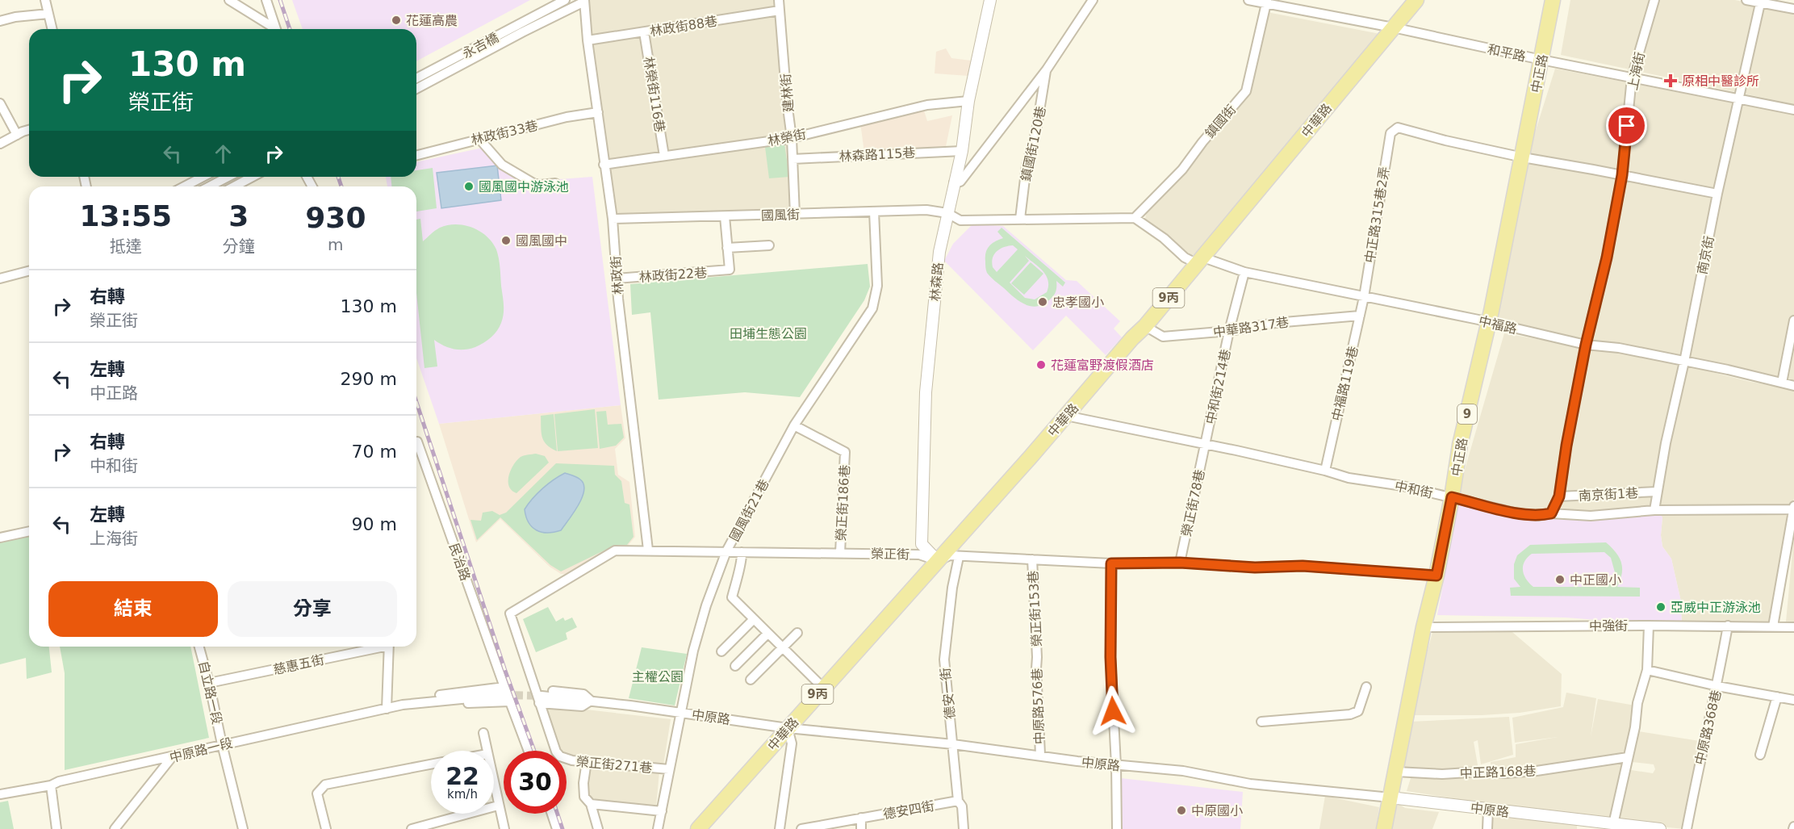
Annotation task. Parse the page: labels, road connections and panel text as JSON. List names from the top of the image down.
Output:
{
  "streets": {
    "main road": [
      "中正路",
      "中華路",
      "9丙",
      "9"
    ],
    "street": [
      "林政街88巷",
      "永吉橋",
      "和平路",
      "上海街",
      "建林街",
      "林榮街116巷",
      "鎮國街",
      "林政街33巷",
      "林榮街",
      "鎮國街120巷",
      "林森路115巷",
      "國風街",
      "中正路315巷2弄",
      "南京街",
      "林政街22巷",
      "林政街",
      "林森路",
      "中福路",
      "中華路317巷",
      "中福路119巷",
      "中和街214巷",
      "中和街",
      "南京街1巷",
      "榮正街186巷",
      "榮正街78巷",
      "國風街21巷",
      "榮正街",
      "民治路",
      "榮正街153巷",
      "中強街",
      "慈惠五街",
      "自立路一段",
      "德安一街",
      "中原路576巷",
      "中原路",
      "中原路368巷",
      "中原路一段",
      "榮正街271巷",
      "中正路168巷",
      "德安四街"
    ]
  },
  "crossings": [
    ["林政街88巷", "建林街"],
    ["林政街88巷", "林榮街116巷"],
    ["林政街88巷", "林政街"],
    ["和平路", "上海街"],
    ["和平路", "中正路"],
    ["和平路", "中華路"],
    ["和平路", "鎮國街"],
    ["和平路", "南京街"],
    ["上海街", "中福路"],
    ["上海街", "中和街"],
    ["上海街", "南京街1巷"],
    ["中正路", "中正路315巷2弄"],
    ["中正路", "中福路"],
    ["中正路", "中和街"],
    ["中正路", "榮正街"],
    ["中正路", "中強街"],
    ["中正路", "中原路"],
    ["中正路", "中正路168巷"],
    ["建林街", "林榮街"],
    ["建林街", "林森路115巷"],
    ["建林街", "國風街"],
    ["林榮街116巷", "林榮街"],
    ["中華路", "林森路"],
    ["中華路", "中福路"],
    ["中華路", "中華路317巷"],
    ["中華路", "中和街"],
    ["中華路", "榮正街"],
    ["中華路", "中原路"],
    ["林政街33巷", "林政街"],
    ["林榮街", "林政街"],
    ["林榮街", "林森路"],
    ["林森路115巷", "林森路"],
    ["國風街", "林政街"],
    ["國風街", "林森路"],
    ["國風街", "國風街21巷"],
    ["中正路315巷2弄", "中福路"],
    ["中正路315巷2弄", "中福路119巷"],
    ["南京街", "中福路"],
    ["南京街", "中和街"],
    ["南京街", "南京街1巷"],
    ["林政街22巷", "林政街"],
    ["林政街", "榮正街"],
    ["林森路", "榮正街"],
    ["中福路", "中福路119巷"],
    ["中福路", "中和街214巷"],
    ["中華路317巷", "中福路119巷"],
    ["中華路317巷", "中和街214巷"],
    ["中福路119巷", "中和街"],
    ["中和街214巷", "中和街"],
    ["中和街214巷", "榮正街78巷"],
    ["中和街", "榮正街78巷"],
    ["榮正街186巷", "國風街21巷"],
    ["榮正街186巷", "榮正街"],
    ["榮正街78巷", "榮正街"],
    ["國風街21巷", "榮正街"],
    ["國風街21巷", "中原路"],
    ["國風街21巷", "榮正街271巷"],
    ["榮正街", "榮正街153巷"],
    ["榮正街", "德安一街"],
    ["榮正街", "中原路"],
    ["榮正街", "榮正街271巷"],
    ["民治路", "中原路一段"],
    ["榮正街153巷", "中原路576巷"],
    ["中強街", "中原路368巷"],
    ["慈惠五街", "自立路一段"],
    ["自立路一段", "中原路一段"],
    ["德安一街", "中原路"],
    ["德安一街", "德安四街"],
    ["中原路576巷", "中原路"],
    ["中原路", "榮正街271巷"]
  ],
  "parks": ["田埔生態公園", "主權公園"],
  "places": {
    "other": [
      "花蓮高農",
      "國風國中游泳池",
      "國風國中",
      "忠孝國小",
      "花蓮富野渡假酒店",
      "中正國小",
      "亞威中正游泳池",
      "中原國小"
    ],
    "health": ["原相中醫診所"]
  },
  "page": {
    "turn": ["130 m", "榮正街"],
    "eta": [
      "13:55",
      "抵達",
      "3",
      "分鐘",
      "930",
      "m"
    ],
    "list": [
      {
        "name": "右轉",
        "note": "榮正街",
        "value": "130 m"
      },
      {
        "name": "左轉",
        "note": "中正路",
        "value": "290 m"
      },
      {
        "name": "右轉",
        "note": "中和街",
        "value": "70 m"
      },
      {
        "name": "左轉",
        "note": "上海街",
        "value": "90 m"
      }
    ],
    "buttons": ["結束", "分享"],
    "speed": "22 km/h",
    "limit": "30"
  }
}
